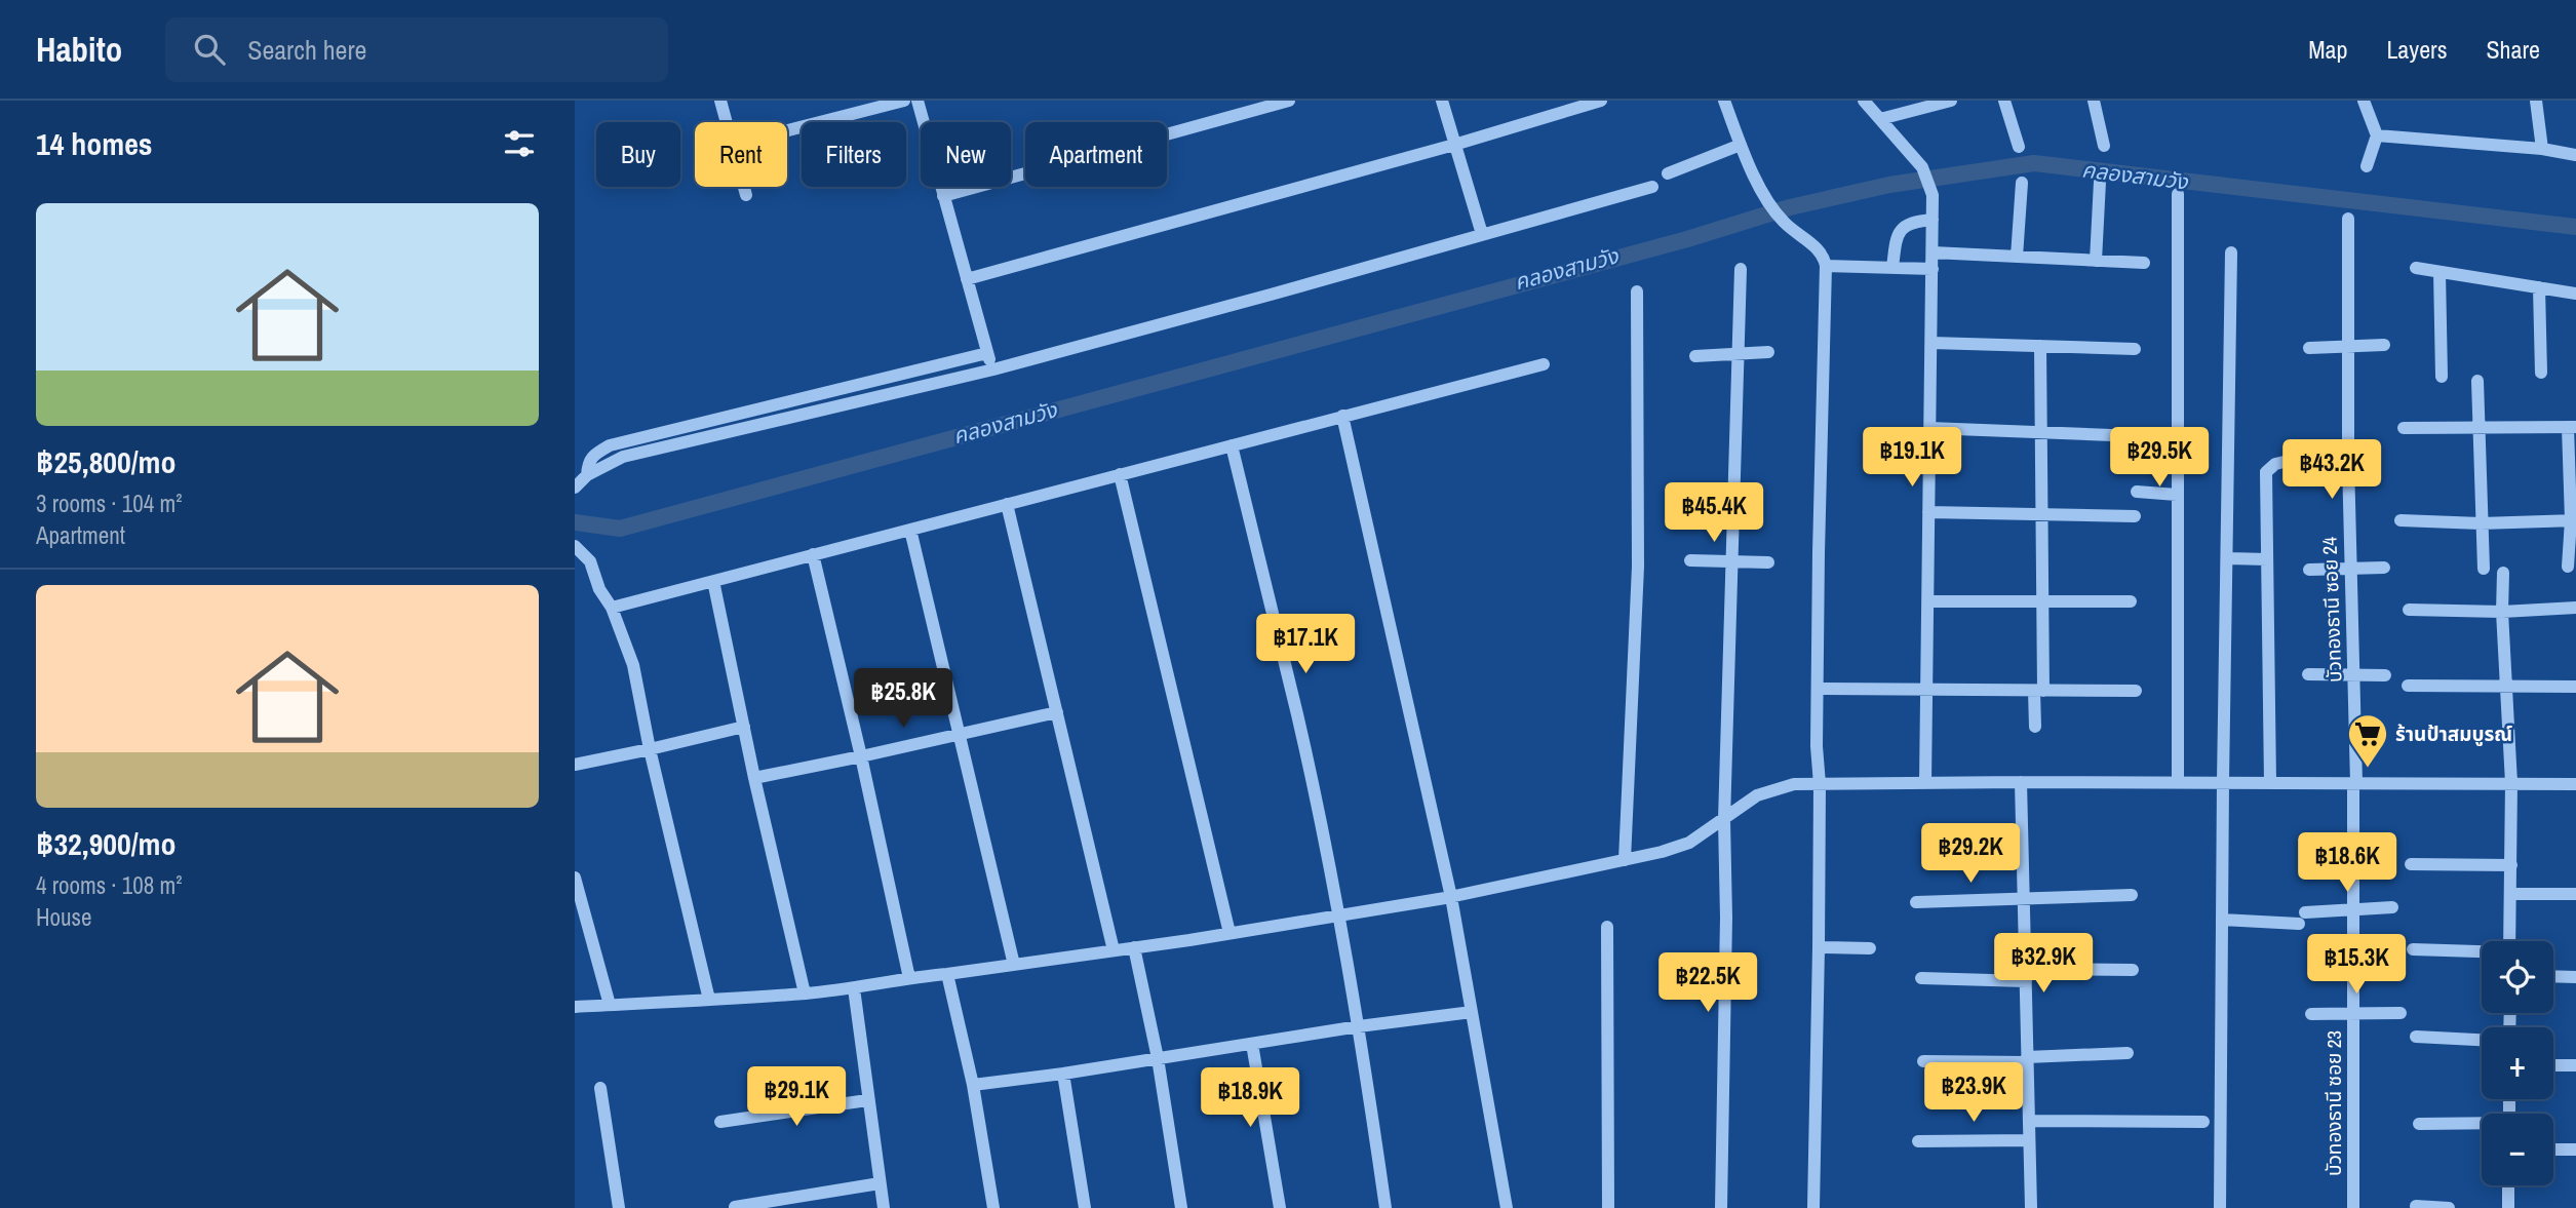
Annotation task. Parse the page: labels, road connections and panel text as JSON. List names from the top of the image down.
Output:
{
  "streets": {
    "street": ["บัวทองธานี ซอย 24", "บัวทองธานี ซอย 23"]
  },
  "crossings": [
    ["บัวทองธานี ซอย 24", "บัวทองธานี ซอย 23"]
  ],
  "water": ["คลองสามวัง"],
  "places": {
    "supermarket": ["ร้านป้าสมบูรณ์"]
  },
  "page": {
    "header": "Habito",
    "search": "Search here",
    "nav": ["Map", "Layers", "Share"],
    "heading": "14 homes",
    "chip": [
      "Buy",
      "Rent",
      "Filters",
      "New",
      "Apartment"
    ],
    "list": [
      {
        "name": "฿25,800/mo",
        "note": "3 rooms · 104 m² · Apartment"
      },
      {
        "name": "฿32,900/mo",
        "note": "4 rooms · 108 m² · House"
      }
    ],
    "price": [
      "฿19.1K",
      "฿29.5K",
      "฿43.2K",
      "฿45.4K",
      "฿17.1K",
      "฿25.8K",
      "฿29.2K",
      "฿18.6K",
      "฿32.9K",
      "฿15.3K",
      "฿22.5K",
      "฿23.9K",
      "฿29.1K",
      "฿18.9K"
    ],
    "map_buttons": ["+", "−"]
  }
}
